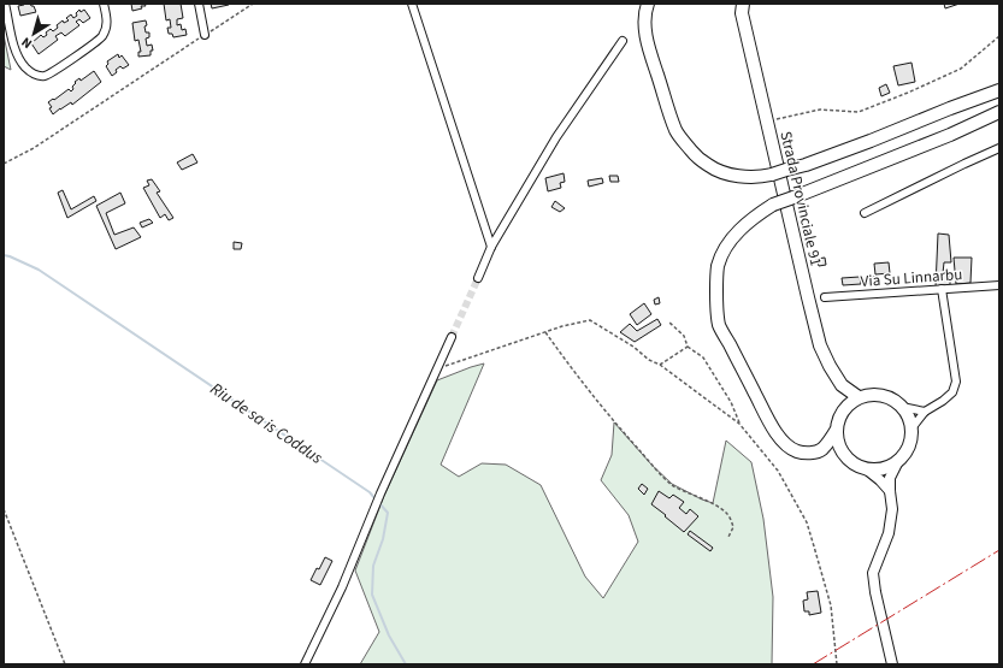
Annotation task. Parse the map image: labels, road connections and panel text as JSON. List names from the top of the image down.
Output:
{
  "streets": {
    "main road": ["Strada Provinciale 91"],
    "street": ["Via Su Linnarbu"]
  },
  "water": ["Riu de sa is Coddus"],
  "north": "bottom left"
}
